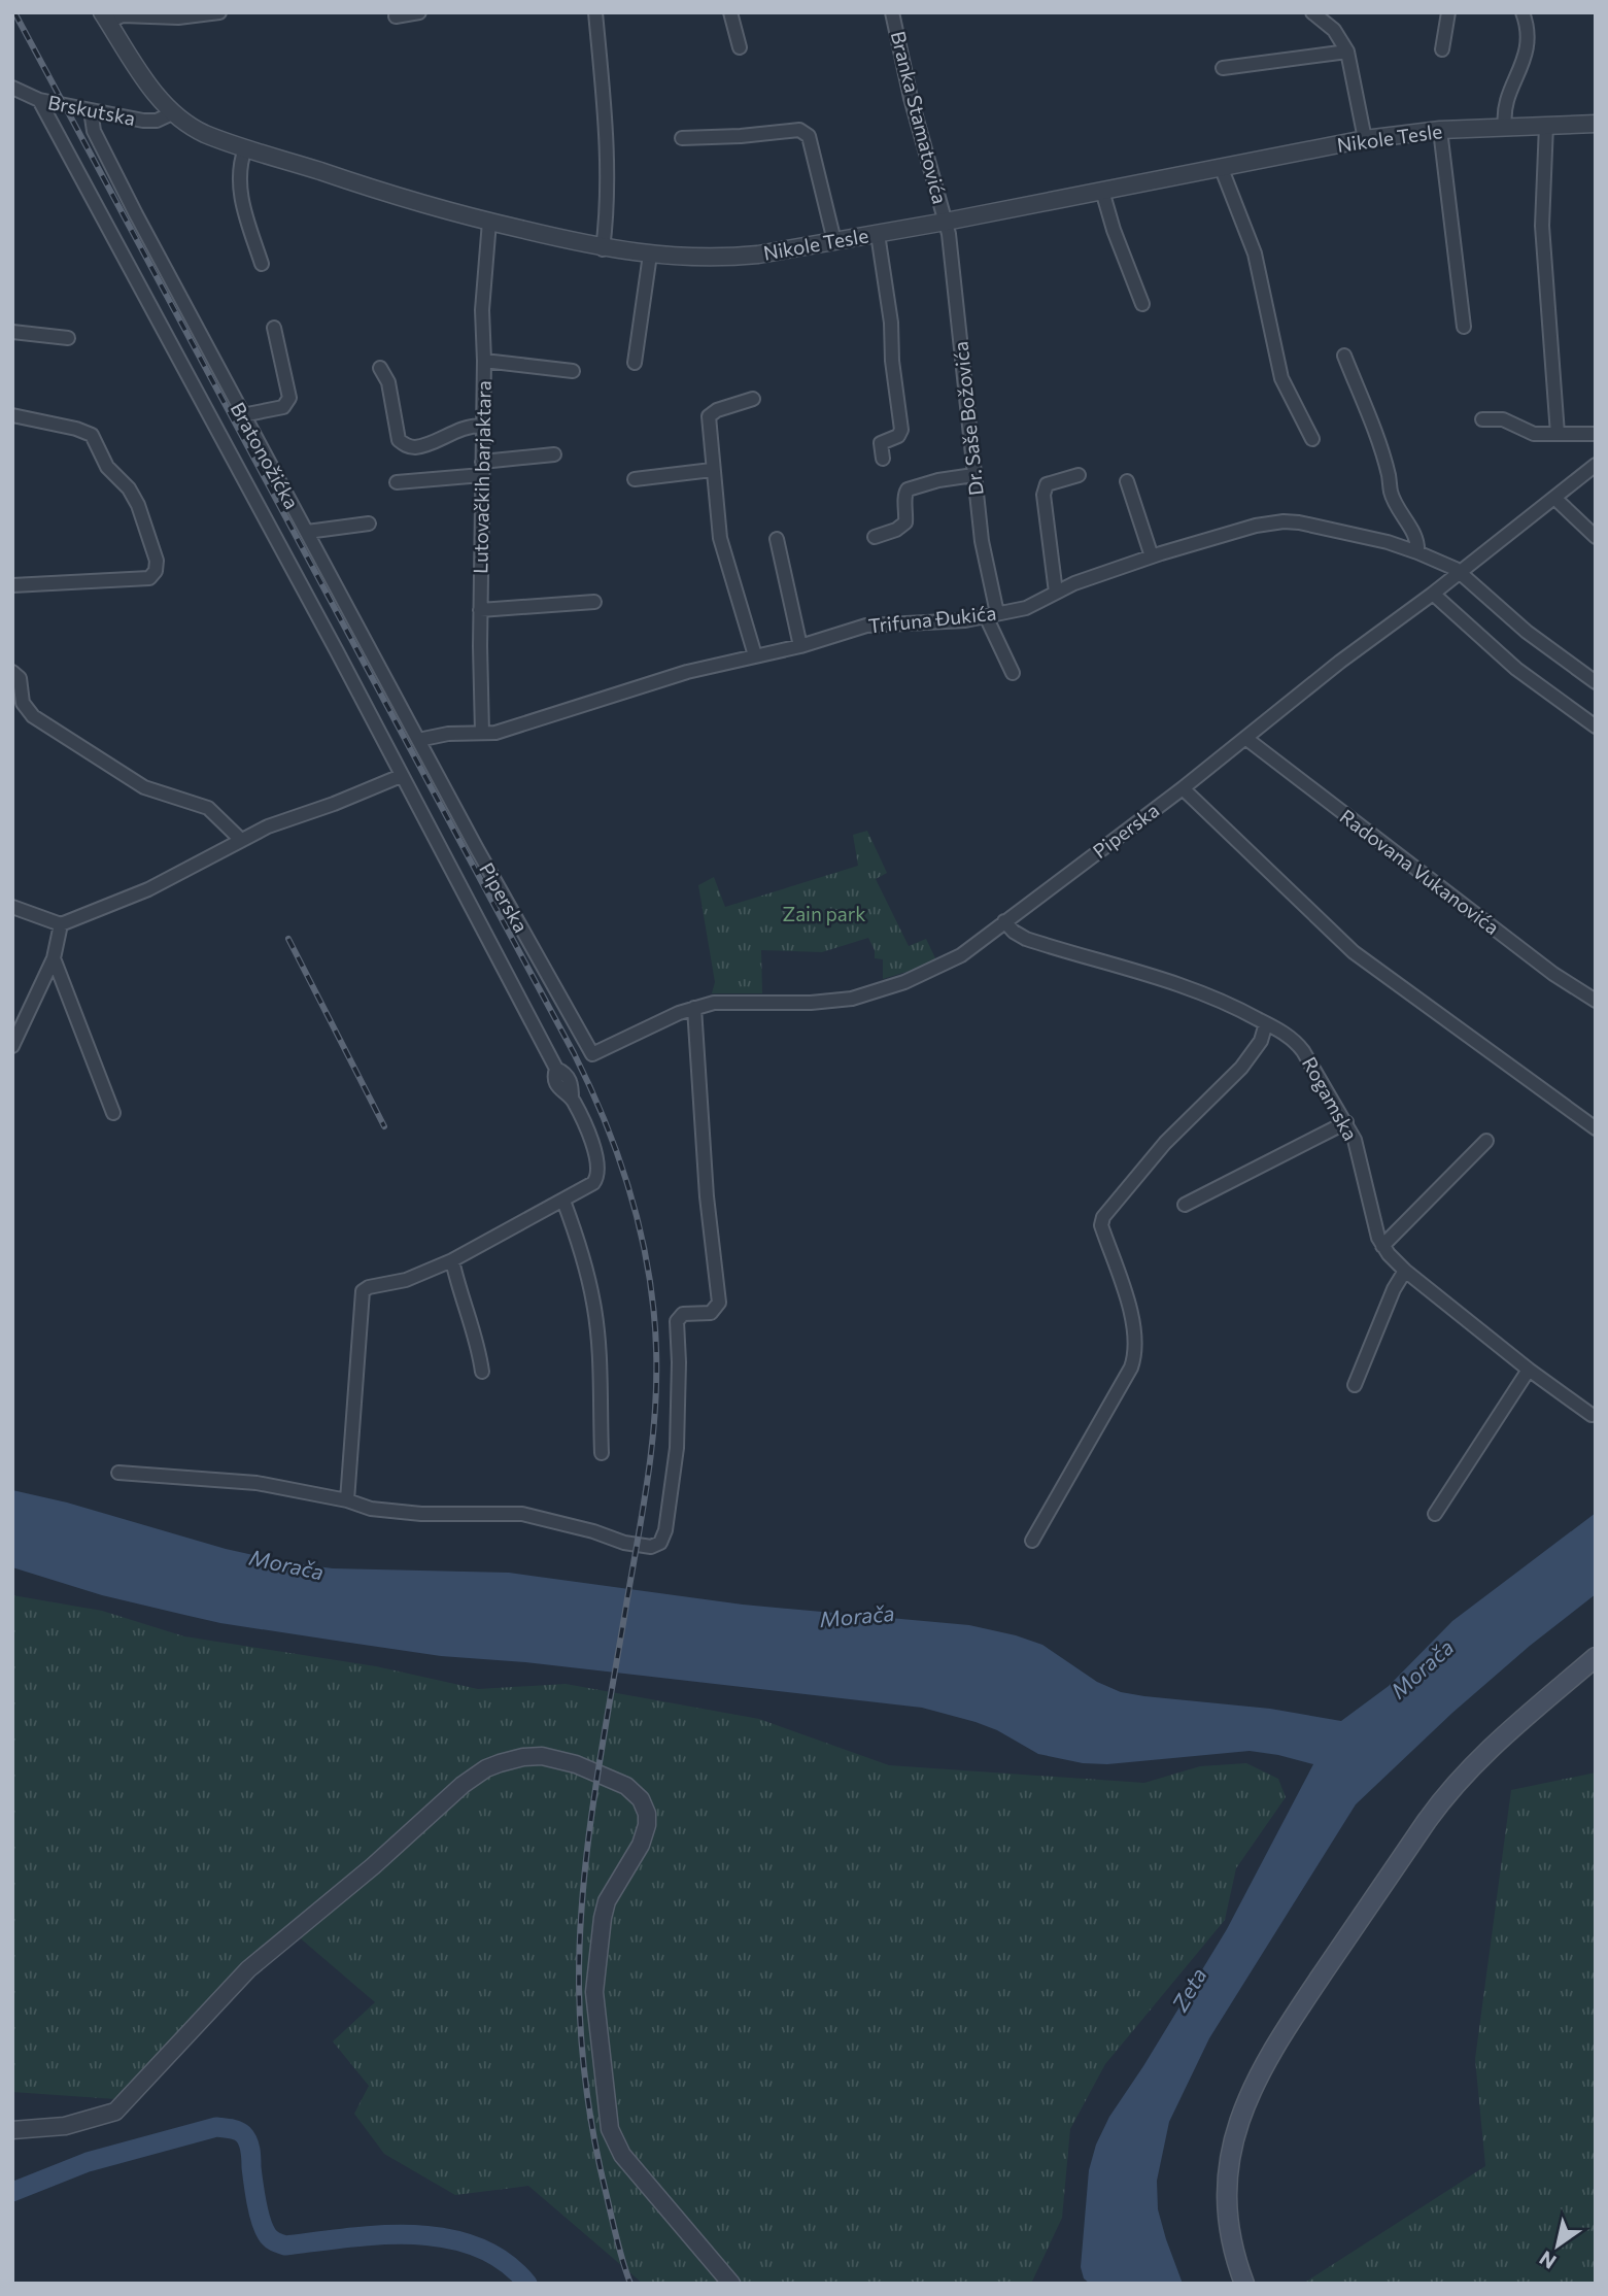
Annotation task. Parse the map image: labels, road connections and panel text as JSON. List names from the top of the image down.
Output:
{
  "streets": {
    "street": [
      "Brskutska",
      "Branka Stamatovića",
      "Nikole Tesle",
      "Dr. Saše Božovića",
      "Bratonožićka",
      "Lutovačkih barjaktara",
      "Trifuna Đukića",
      "Piperska",
      "Radovana Vukanovića",
      "Rogamska"
    ]
  },
  "crossings": [
    ["Brskutska", "Nikole Tesle"],
    ["Brskutska", "Bratonožićka"],
    ["Branka Stamatovića", "Nikole Tesle"],
    ["Branka Stamatovića", "Dr. Saše Božovića"],
    ["Nikole Tesle", "Dr. Saše Božovića"],
    ["Nikole Tesle", "Lutovačkih barjaktara"],
    ["Dr. Saše Božovića", "Trifuna Đukića"],
    ["Bratonožićka", "Piperska"],
    ["Lutovačkih barjaktara", "Trifuna Đukića"],
    ["Trifuna Đukića", "Piperska"],
    ["Piperska", "Radovana Vukanovića"],
    ["Piperska", "Rogamska"]
  ],
  "water": ["Morača", "Zeta"],
  "parks": ["Zain park"],
  "north": "bottom left"
}
